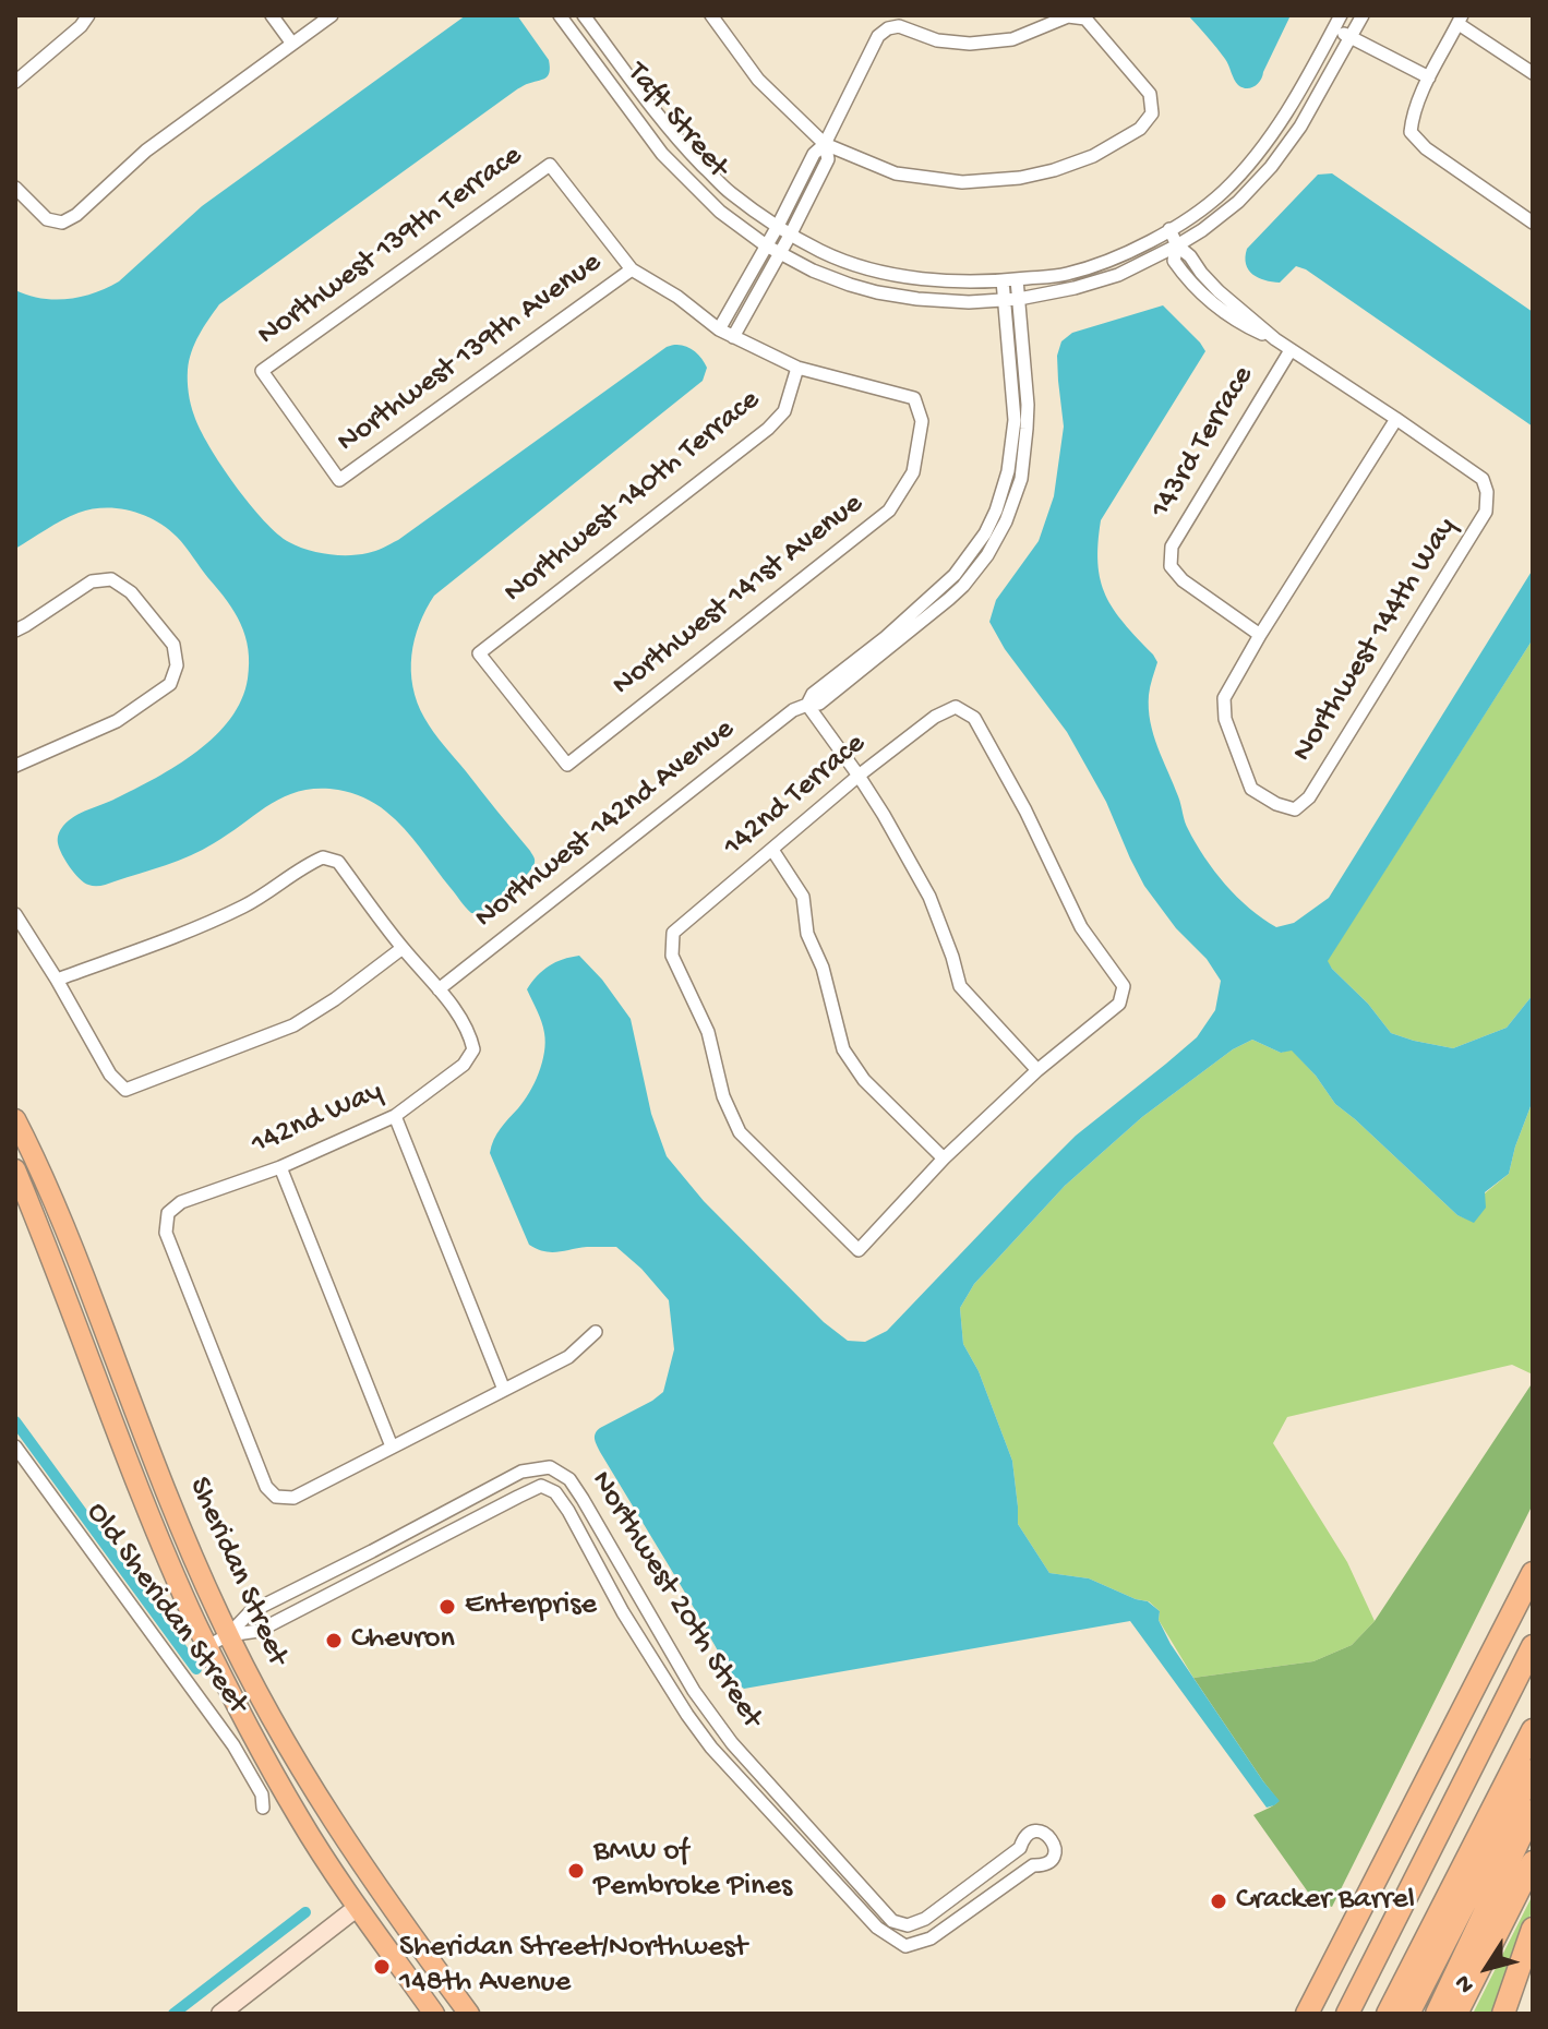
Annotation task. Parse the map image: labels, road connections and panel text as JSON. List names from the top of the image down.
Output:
{
  "streets": {
    "main road": ["Sheridan Street"],
    "street": [
      "Taft Street",
      "Northwest 139th Terrace",
      "Northwest 139th Avenue",
      "143rd Terrace",
      "Northwest 140th Terrace",
      "Northwest 141st Avenue",
      "Northwest 144th Way",
      "142nd Terrace",
      "Northwest 142nd Avenue",
      "142nd Way",
      "Northwest 20th Street",
      "Old Sheridan Street"
    ]
  },
  "crossings": [
    ["Taft Street", "Northwest 142nd Avenue"],
    ["Northwest 139th Terrace", "Northwest 139th Avenue"],
    ["143rd Terrace", "Northwest 144th Way"],
    ["Northwest 140th Terrace", "Northwest 141st Avenue"],
    ["Northwest 142nd Avenue", "142nd Way"],
    ["Sheridan Street", "Northwest 20th Street"]
  ],
  "places": [
    "Enterprise",
    "Chevron",
    "BMW of Pembroke Pines",
    "Cracker Barrel",
    "Sheridan Street/Northwest 148th Avenue"
  ],
  "north": "bottom left"
}
